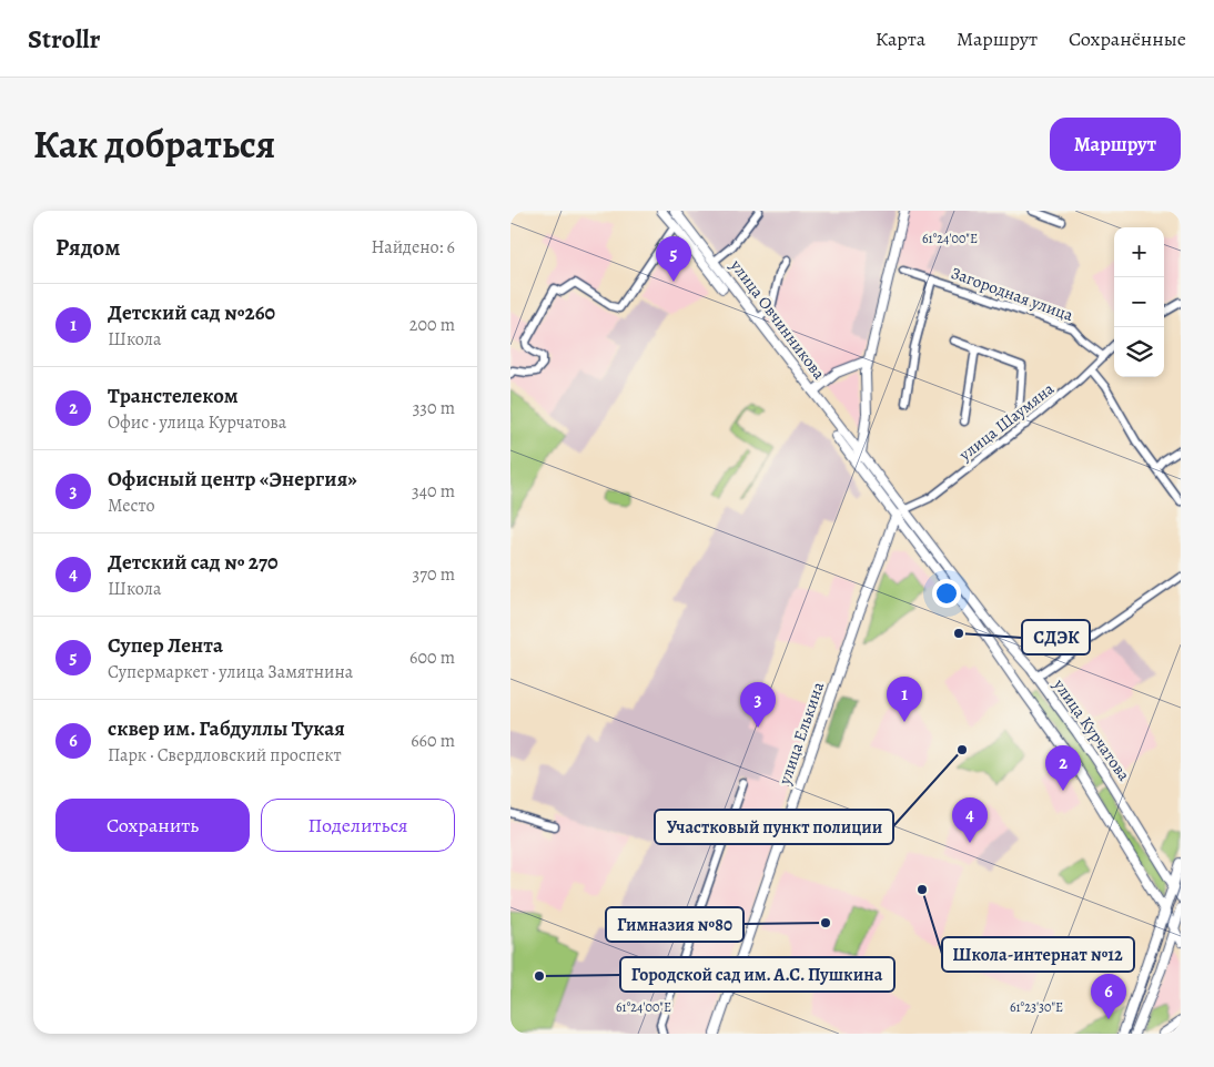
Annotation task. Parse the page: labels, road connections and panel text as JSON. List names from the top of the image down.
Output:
{
  "streets": {
    "main road": ["улица Овчинникова", "улица Курчатова", "улица Елькина"],
    "street": ["Загородная улица", "улица Шаумяна"]
  },
  "crossings": [
    ["Загородная улица", "улица Шаумяна"],
    ["улица Овчинникова", "улица Шаумяна"],
    ["улица Овчинникова", "улица Курчатова"],
    ["улица Овчинникова", "улица Елькина"],
    ["улица Шаумяна", "улица Курчатова"],
    ["улица Шаумяна", "улица Елькина"],
    ["улица Курчатова", "улица Елькина"]
  ],
  "places": [
    "СДЭК",
    "Участковый пункт полиции",
    "Школа-интернат №12",
    "Гимназия №80",
    "Городской сад им. А.С. Пушкина"
  ],
  "page": {
    "header": "Strollr",
    "nav": ["Карта", "Маршрут", "Сохранённые"],
    "title": "Как добраться",
    "buttons": [
      "Маршрут",
      ["Сохранить", "Поделиться"]
    ],
    "heading": ["Рядом", "Найдено: 6"],
    "map_buttons": ["+", "−"],
    "pins": [
      "5",
      "1",
      "3",
      "2",
      "4",
      "6"
    ],
    "list": [
      {
        "mark": "1",
        "name": "Детский сад №260",
        "note": "Школа",
        "value": "200 m"
      },
      {
        "mark": "2",
        "name": "Транстелеком",
        "note": "Офис · улица Курчатова",
        "value": "330 m"
      },
      {
        "mark": "3",
        "name": "Офисный центр «Энергия»",
        "note": "Место",
        "value": "340 m"
      },
      {
        "mark": "4",
        "name": "Детский сад № 270",
        "note": "Школа",
        "value": "370 m"
      },
      {
        "mark": "5",
        "name": "Супер Лента",
        "note": "Супермаркет · улица Замятнина",
        "value": "600 m"
      },
      {
        "mark": "6",
        "name": "сквер им. Габдуллы Тукая",
        "note": "Парк · Свердловский проспект",
        "value": "660 m"
      }
    ]
  },
  "coordinates": ["61°24'00\"E", "61°23'30\"E"]
}
